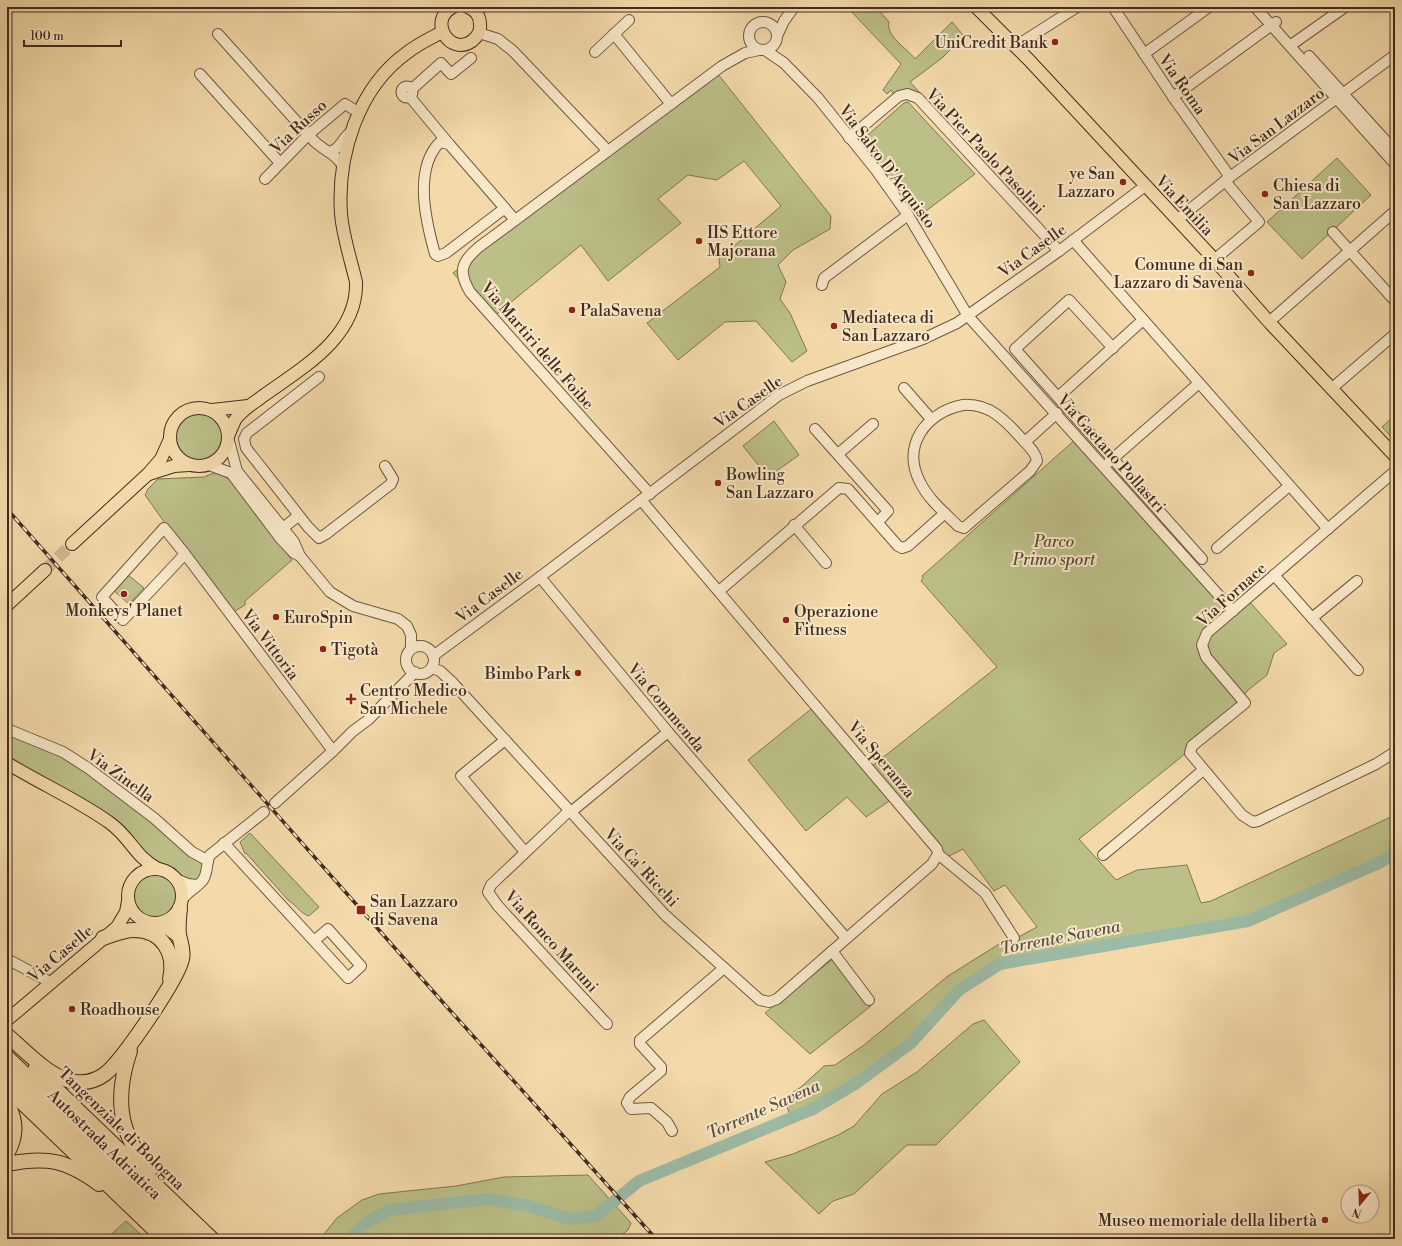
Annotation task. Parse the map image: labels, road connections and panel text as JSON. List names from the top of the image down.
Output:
{
  "streets": {
    "highway": ["Tangenziale di Bologna", "Autostrada Adriatica"],
    "main road": ["Via Emilia", "Via Caselle"],
    "street": [
      "Via Roma",
      "Via San Lazzaro",
      "Via Russo",
      "Via Pier Paolo Pasolini",
      "Via Salvo D'Acquisto",
      "Via Martiri delle Foibe",
      "Via Gaetano Pollastri",
      "Via Fornace",
      "Via Vittoria",
      "Via Commenda",
      "Via Speranza",
      "Via Zinella",
      "Via Ca' Ricchi",
      "Via Ronco Maruni"
    ]
  },
  "crossings": [
    ["Via Roma", "Via San Lazzaro"],
    ["Via Roma", "Via Emilia"],
    ["Via San Lazzaro", "Via Emilia"],
    ["Via Pier Paolo Pasolini", "Via Salvo D'Acquisto"],
    ["Via Pier Paolo Pasolini", "Via Caselle"],
    ["Via Salvo D'Acquisto", "Via Caselle"],
    ["Via Salvo D'Acquisto", "Via Martiri delle Foibe"],
    ["Via Salvo D'Acquisto", "Via Gaetano Pollastri"],
    ["Via Emilia", "Via Caselle"],
    ["Via Caselle", "Via Martiri delle Foibe"],
    ["Via Caselle", "Via Gaetano Pollastri"],
    ["Via Caselle", "Via Commenda"],
    ["Via Caselle", "Via Speranza"],
    ["Via Caselle", "Via Zinella"],
    ["Via Caselle", "Via Ca' Ricchi"],
    ["Via Gaetano Pollastri", "Via Fornace"],
    ["Via Commenda", "Via Ronco Maruni"],
    ["Via Ca' Ricchi", "Via Ronco Maruni"]
  ],
  "water": ["Torrente Savena"],
  "parks": ["Parco Primo sport"],
  "places": {
    "other": [
      "UniCredit Bank",
      "ye San Lazzaro",
      "Chiesa di San Lazzaro",
      "IIS Ettore Majorana",
      "Comune di San Lazzaro di Savena",
      "PalaSavena",
      "Mediateca di San Lazzaro",
      "Bowling San Lazzaro",
      "Monkeys' Planet",
      "EuroSpin",
      "Operazione Fitness",
      "Tigotà",
      "Bimbo Park",
      "Roadhouse",
      "Museo memoriale della libertà"
    ],
    "health": ["Centro Medico San Michele"],
    "transit": ["San Lazzaro di Savena"]
  },
  "scale_bar": "100 m",
  "north": "bottom"
}
